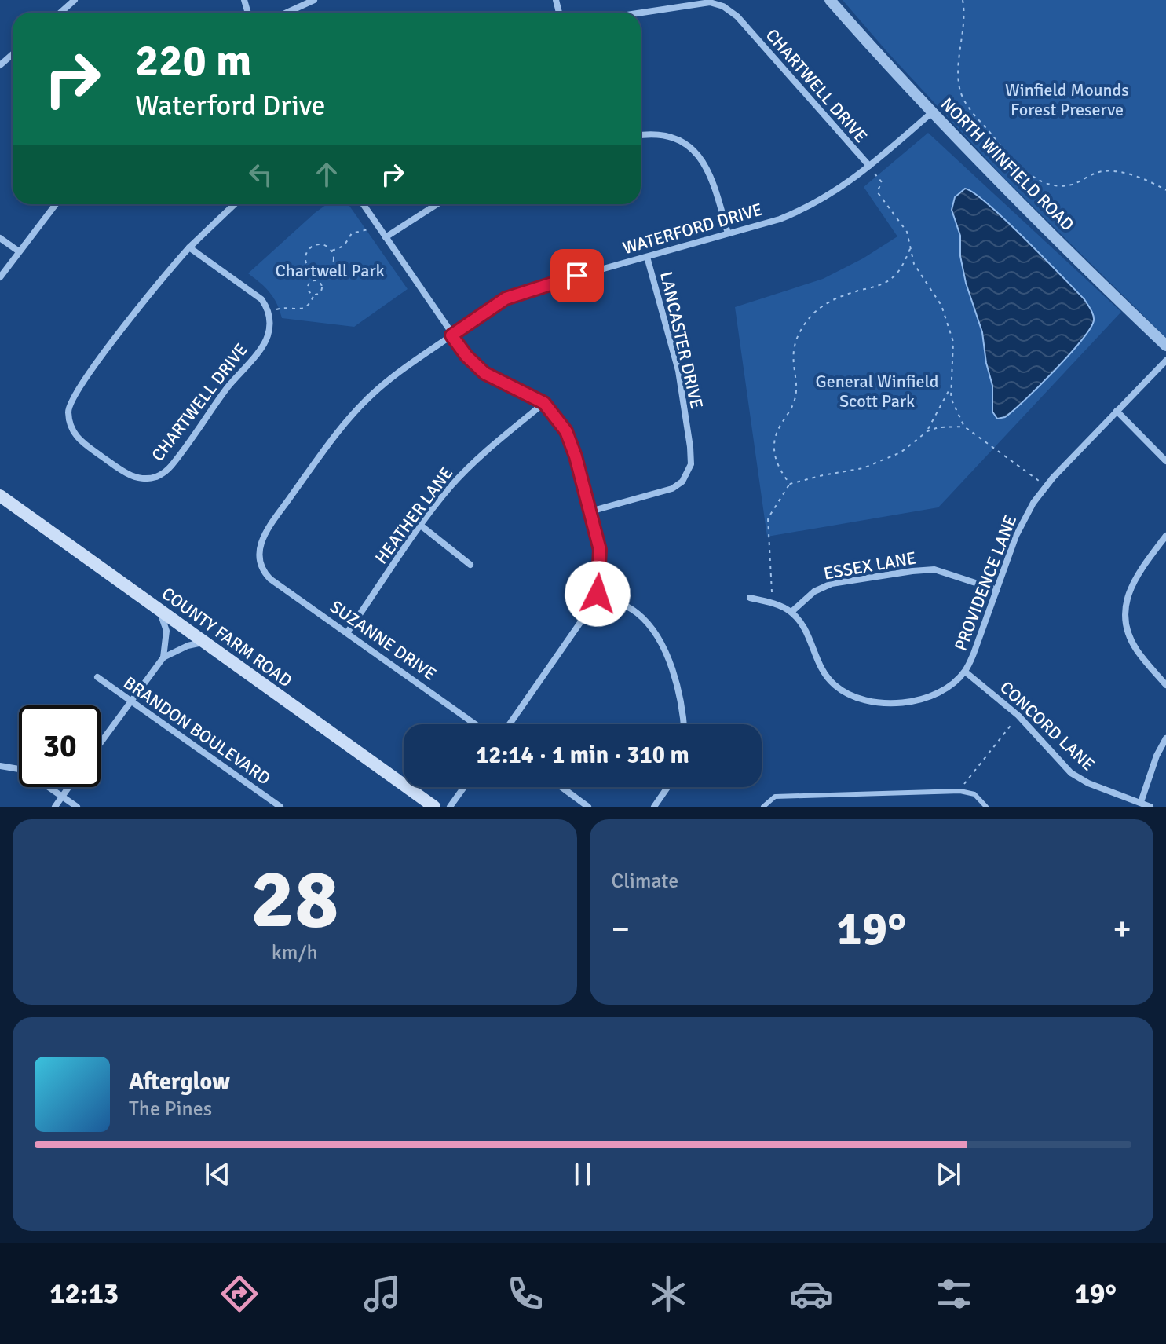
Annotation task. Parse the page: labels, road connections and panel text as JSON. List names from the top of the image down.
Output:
{
  "streets": {
    "main road": ["COUNTY FARM ROAD"],
    "street": [
      "CHARTWELL DRIVE",
      "NORTH WINFIELD ROAD",
      "WATERFORD DRIVE",
      "LANCASTER DRIVE",
      "HEATHER LANE",
      "ESSEX LANE",
      "PROVIDENCE LANE",
      "SUZANNE DRIVE",
      "CONCORD LANE",
      "BRANDON BOULEVARD"
    ]
  },
  "crossings": [
    ["CHARTWELL DRIVE", "WATERFORD DRIVE"],
    ["NORTH WINFIELD ROAD", "WATERFORD DRIVE"],
    ["WATERFORD DRIVE", "LANCASTER DRIVE"],
    ["WATERFORD DRIVE", "SUZANNE DRIVE"],
    ["HEATHER LANE", "SUZANNE DRIVE"],
    ["ESSEX LANE", "PROVIDENCE LANE"],
    ["PROVIDENCE LANE", "CONCORD LANE"]
  ],
  "parks": ["Winfield Mounds Forest Preserve", "Chartwell Park", "General Winfield Scott Park"],
  "page": {
    "turn": ["220 m", "Waterford Drive"],
    "limit": "30",
    "trip": "12:14 · 1 min · 310 m",
    "tile": [
      ["28", "km/h"],
      "Climate"
    ],
    "heat": ["−", "19°", "+"],
    "song": ["Afterglow", "The Pines"],
    "tabs": ["12:13", "19°"]
  }
}
